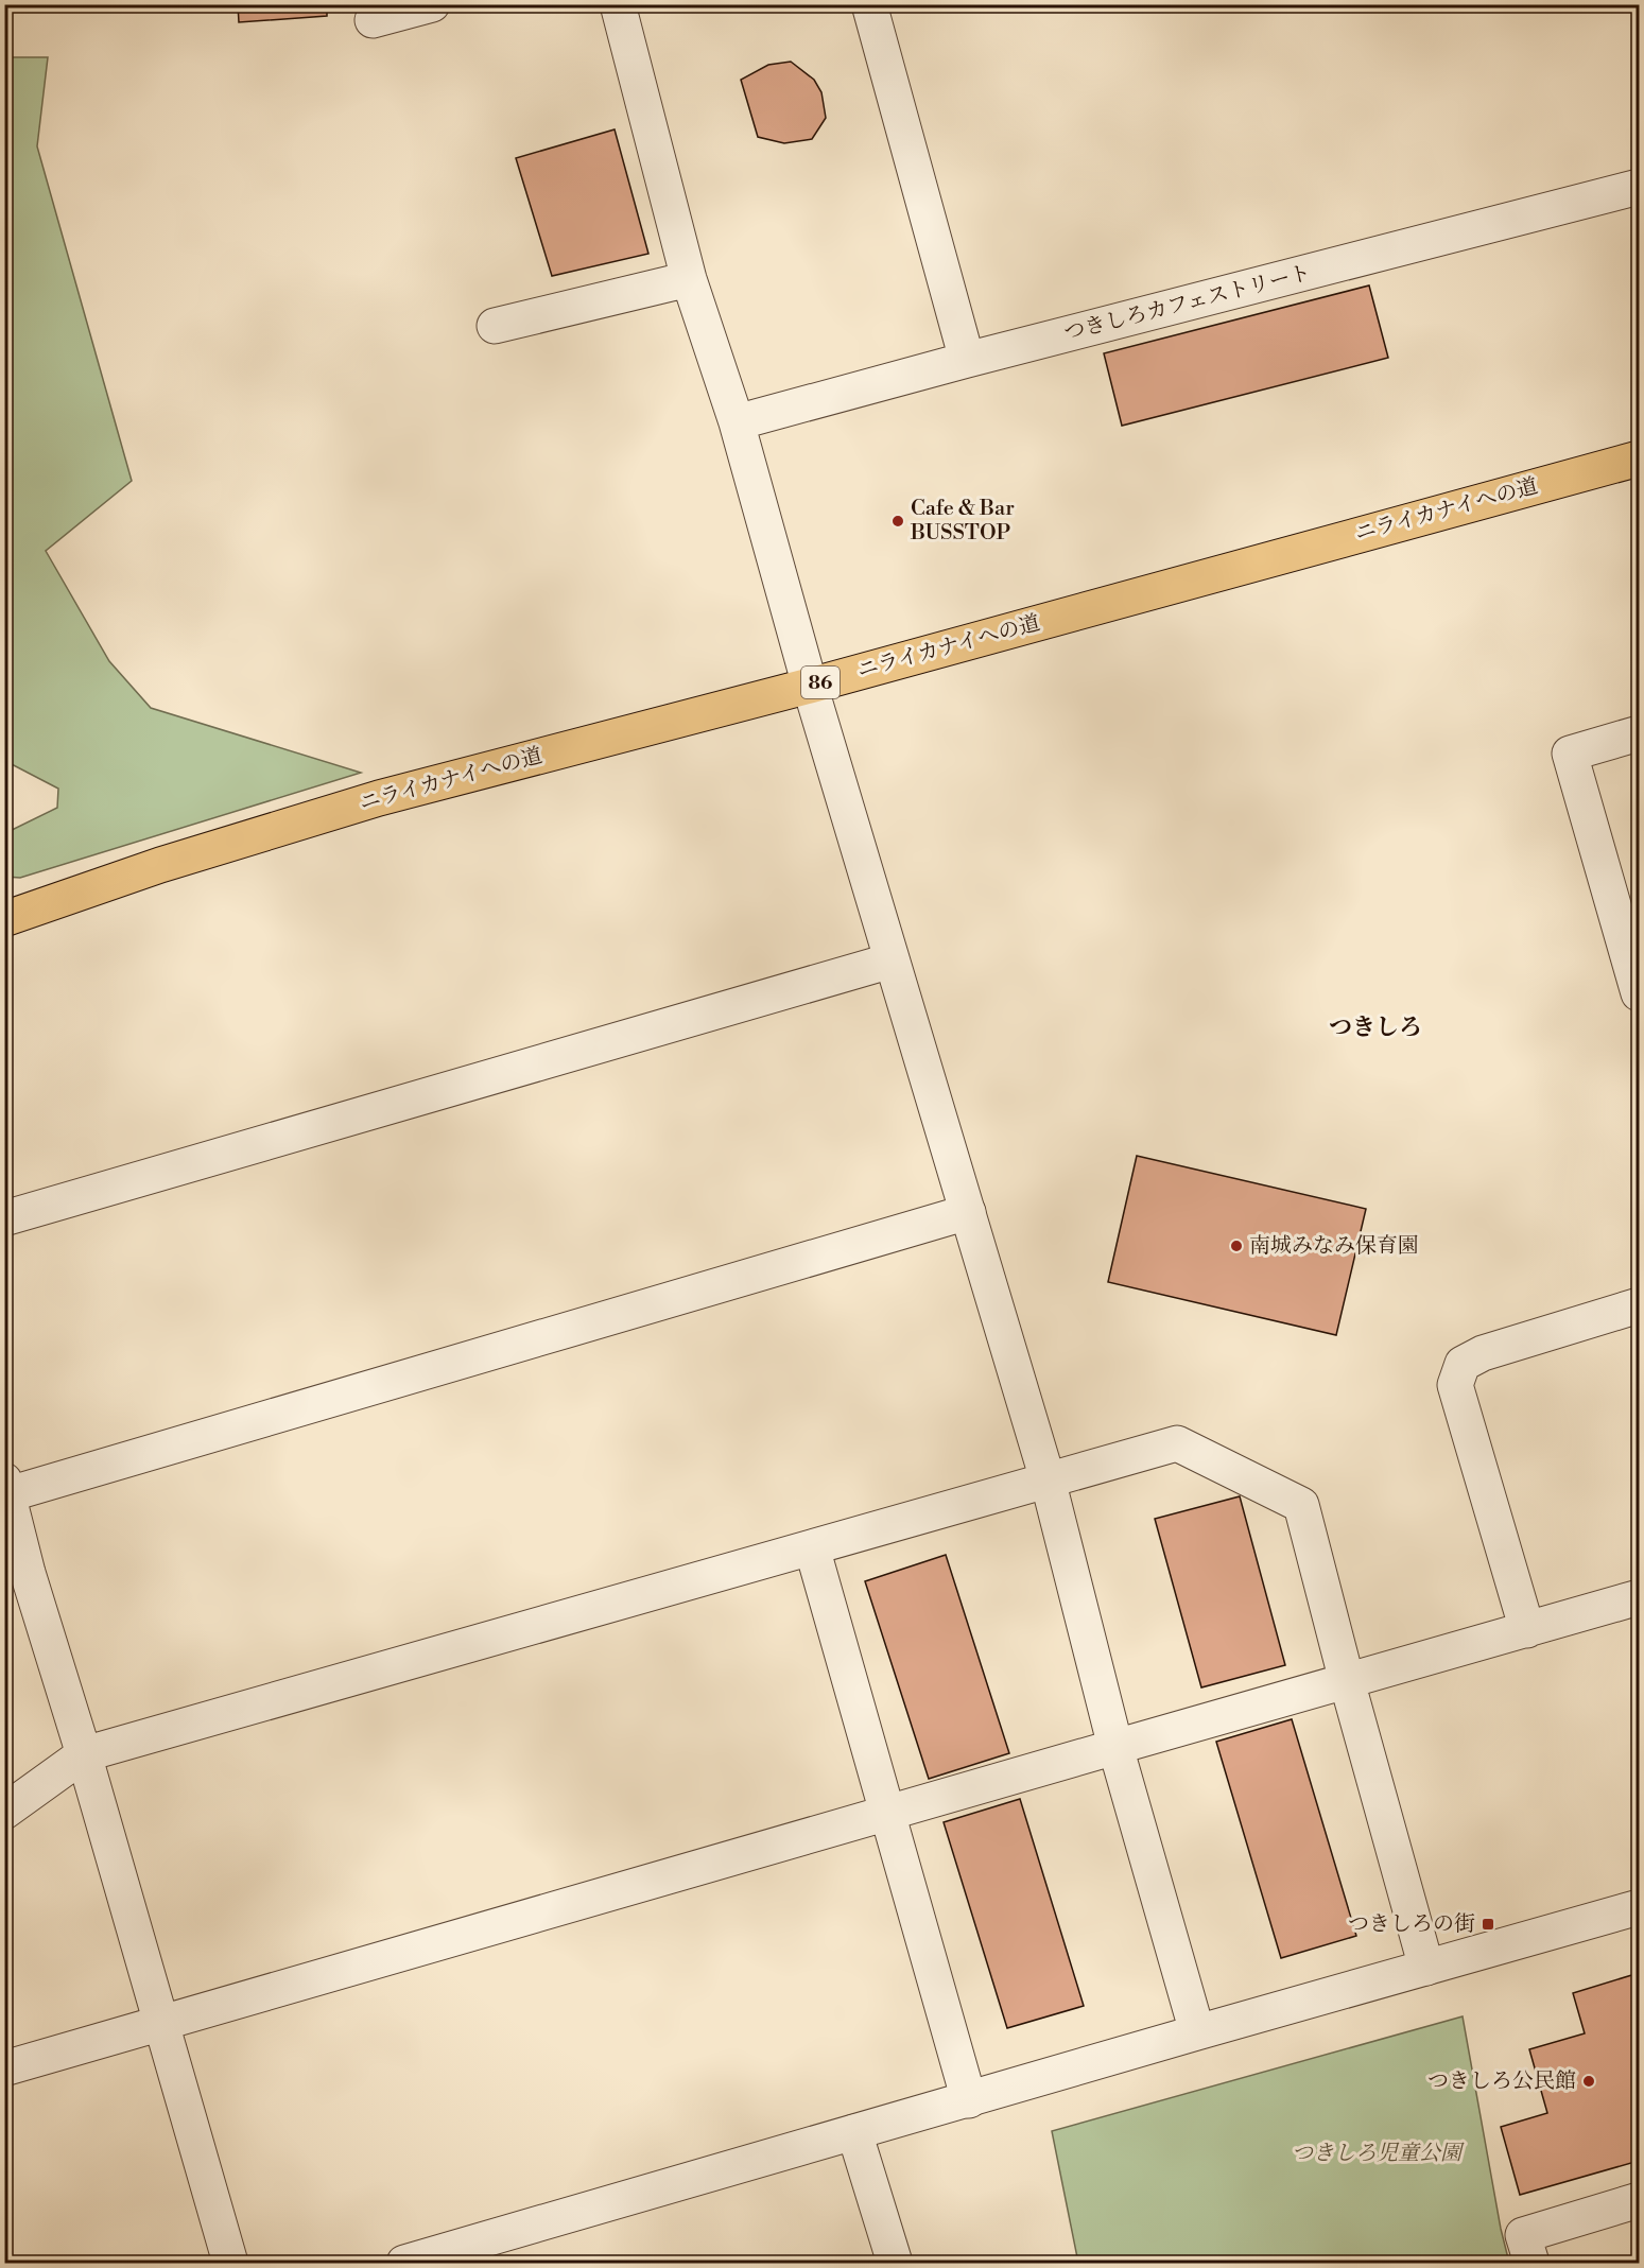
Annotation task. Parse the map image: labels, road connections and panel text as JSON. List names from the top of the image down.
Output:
{
  "streets": {
    "main road": ["ニライカナイへの道", "86"],
    "street": ["つきしろカフェストリート"]
  },
  "districts": ["つきしろ"],
  "parks": ["つきしろ児童公園"],
  "places": {
    "other": ["Cafe & Bar BUSSTOP", "南城みなみ保育園", "つきしろ公民館"],
    "transit": ["つきしろの街"]
  }
}
